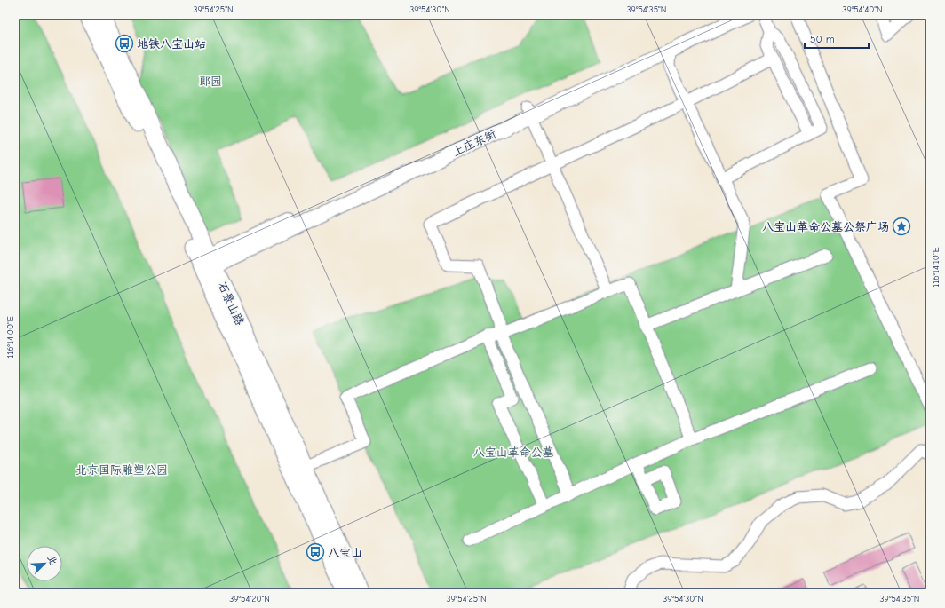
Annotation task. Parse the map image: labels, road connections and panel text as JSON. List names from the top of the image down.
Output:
{
  "streets": {
    "highway": ["石景山路"],
    "main road": ["上庄东街"]
  },
  "crossings": [
    ["上庄东街", "石景山路"]
  ],
  "parks": ["郎园", "八宝山革命公墓", "北京国际雕塑公园"],
  "places": {
    "bus stop": ["地铁八宝山站", "八宝山"],
    "place": ["八宝山革命公墓公祭广场"]
  },
  "scale_bar": "50 m",
  "north": "top right",
  "coordinates": [
    "39°54'25\"N",
    "39°54'30\"N",
    "39°54'35\"N",
    "39°54'40\"N",
    "116°14'10\"E",
    "116°14'00\"E",
    "39°54'20\"N"
  ]
}
